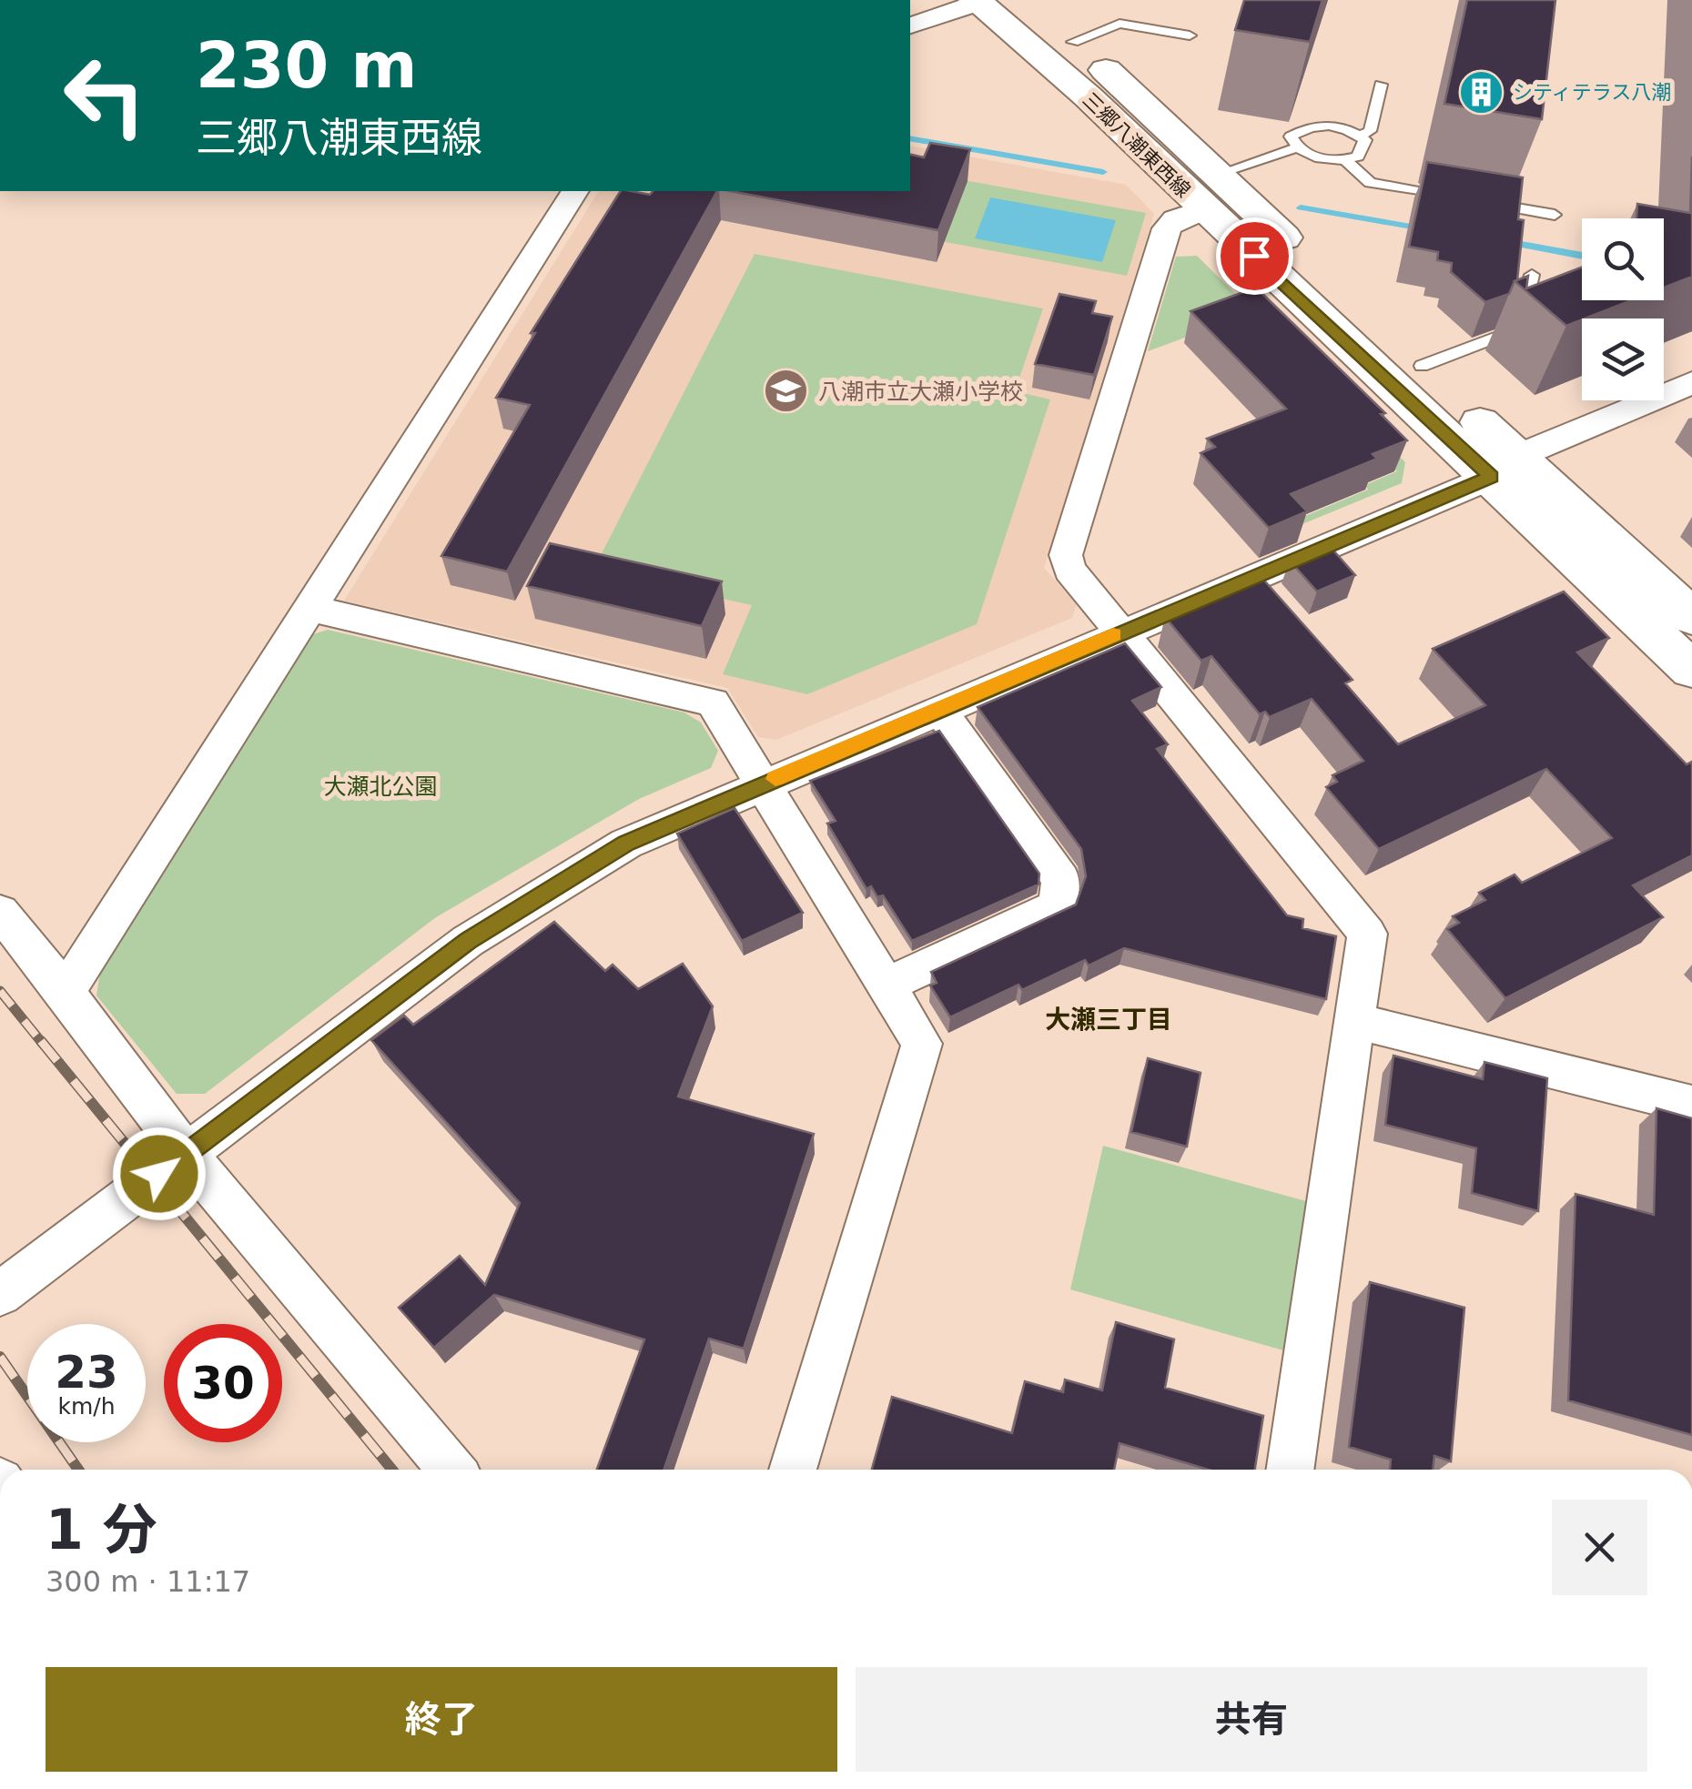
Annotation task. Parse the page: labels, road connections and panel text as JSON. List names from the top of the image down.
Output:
{
  "streets": {
    "street": ["三郷八潮東西線"]
  },
  "districts": ["大瀬三丁目"],
  "parks": ["大瀬北公園"],
  "places": {
    "building": ["シティテラス八潮"],
    "school or university": ["八潮市立大瀬小学校"]
  },
  "page": {
    "turn": ["230 m", "三郷八潮東西線"],
    "speed": "23 km/h",
    "limit": "30",
    "heading": ["1 分", "300 m · 11:17"],
    "buttons": ["終了", "共有"]
  }
}
